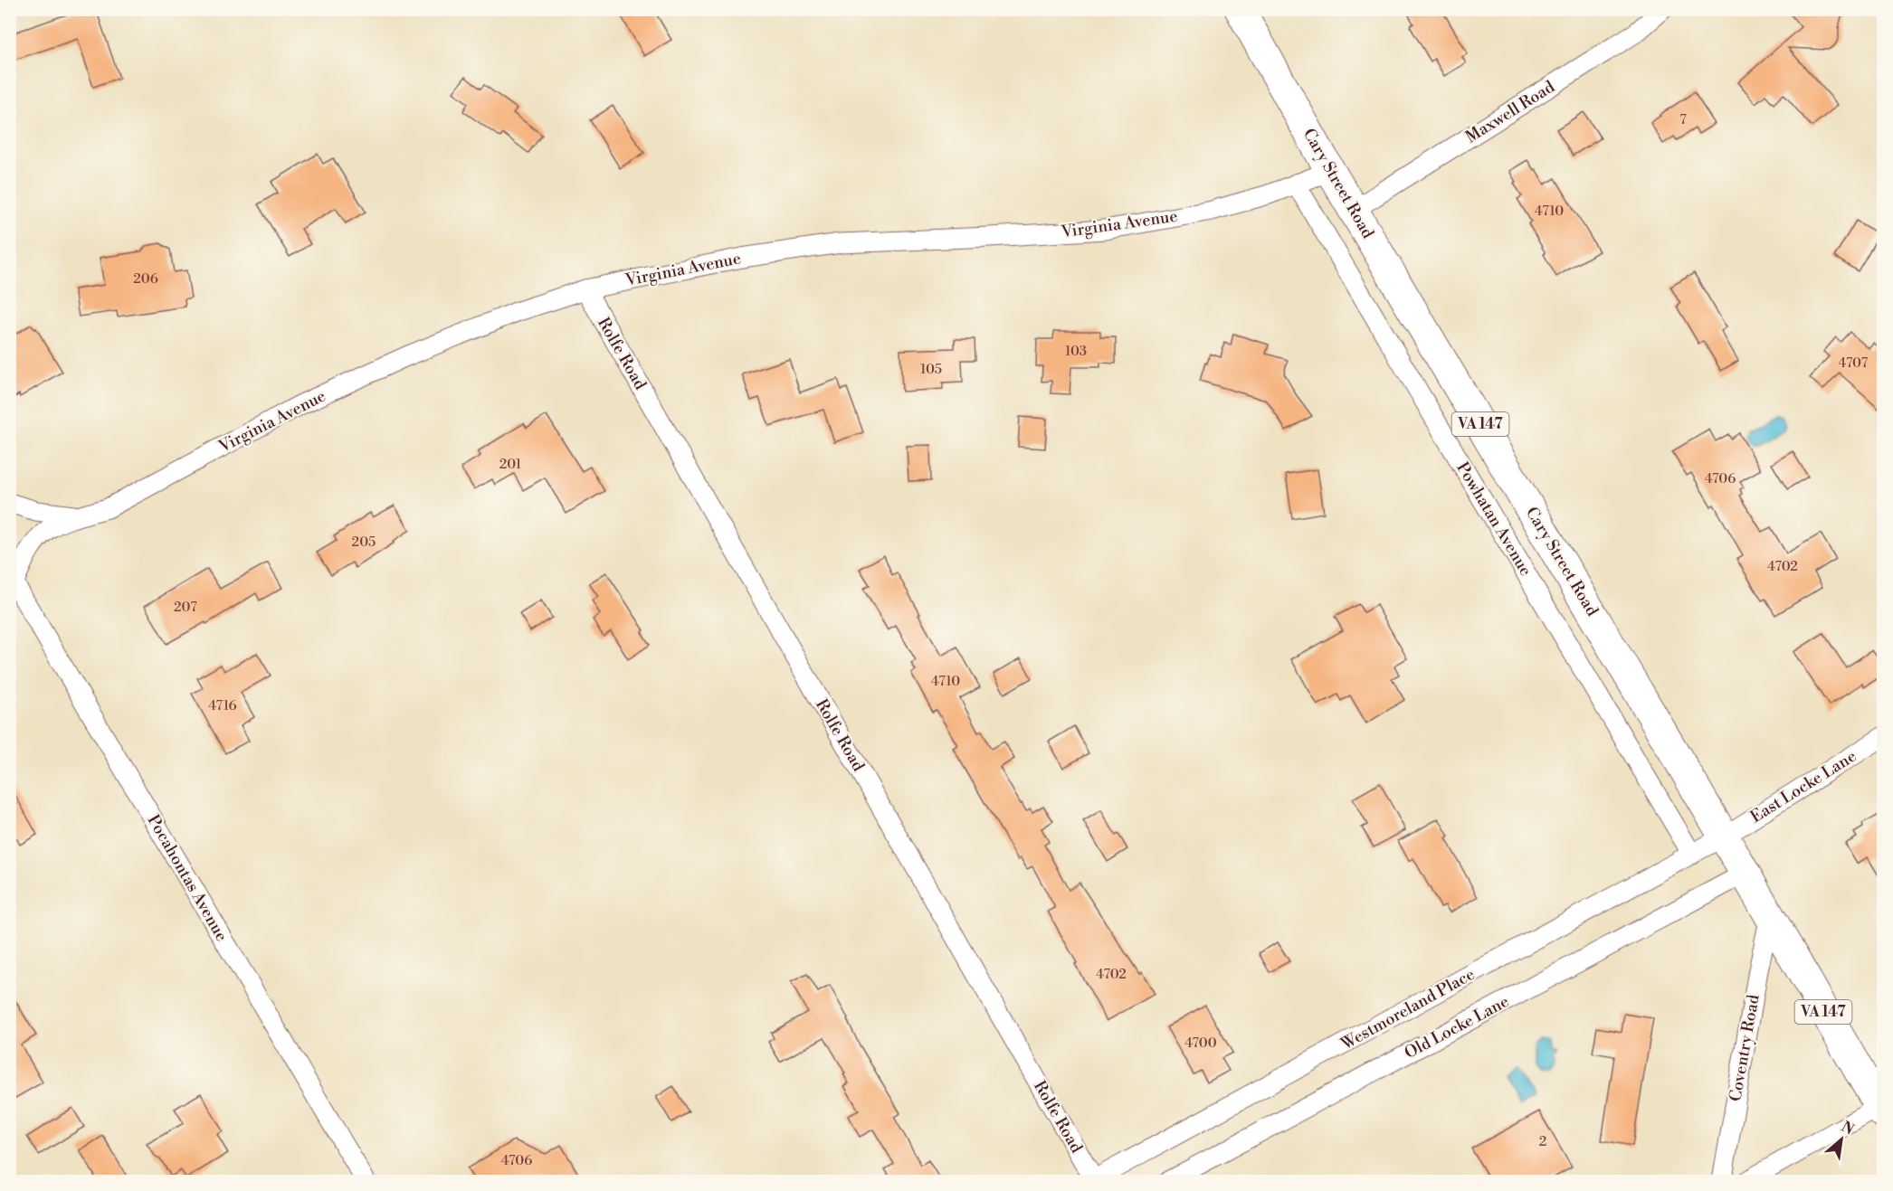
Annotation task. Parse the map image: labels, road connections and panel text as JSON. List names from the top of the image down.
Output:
{
  "streets": {
    "main road": ["Cary Street Road", "VA 147"],
    "street": [
      "Maxwell Road",
      "Virginia Avenue",
      "Rolfe Road",
      "Powhatan Avenue",
      "East Locke Lane",
      "Pocahontas Avenue",
      "Westmoreland Place",
      "Old Locke Lane",
      "Coventry Road"
    ]
  },
  "crossings": [
    ["Maxwell Road", "Cary Street Road"],
    ["Cary Street Road", "Virginia Avenue"],
    ["Cary Street Road", "East Locke Lane"],
    ["Cary Street Road", "Westmoreland Place"],
    ["Cary Street Road", "Old Locke Lane"],
    ["Cary Street Road", "Coventry Road"],
    ["Virginia Avenue", "Rolfe Road"],
    ["Virginia Avenue", "Powhatan Avenue"],
    ["Virginia Avenue", "Pocahontas Avenue"],
    ["Rolfe Road", "Westmoreland Place"],
    ["Powhatan Avenue", "Westmoreland Place"],
    ["East Locke Lane", "Westmoreland Place"]
  ],
  "house_numbers": [
    "7",
    "4710",
    "206",
    "103",
    "4707",
    "105",
    "201",
    "4706",
    "205",
    "4702",
    "207",
    "4710",
    "4716",
    "4702",
    "4700",
    "2",
    "4706"
  ],
  "north": "top right"
}
